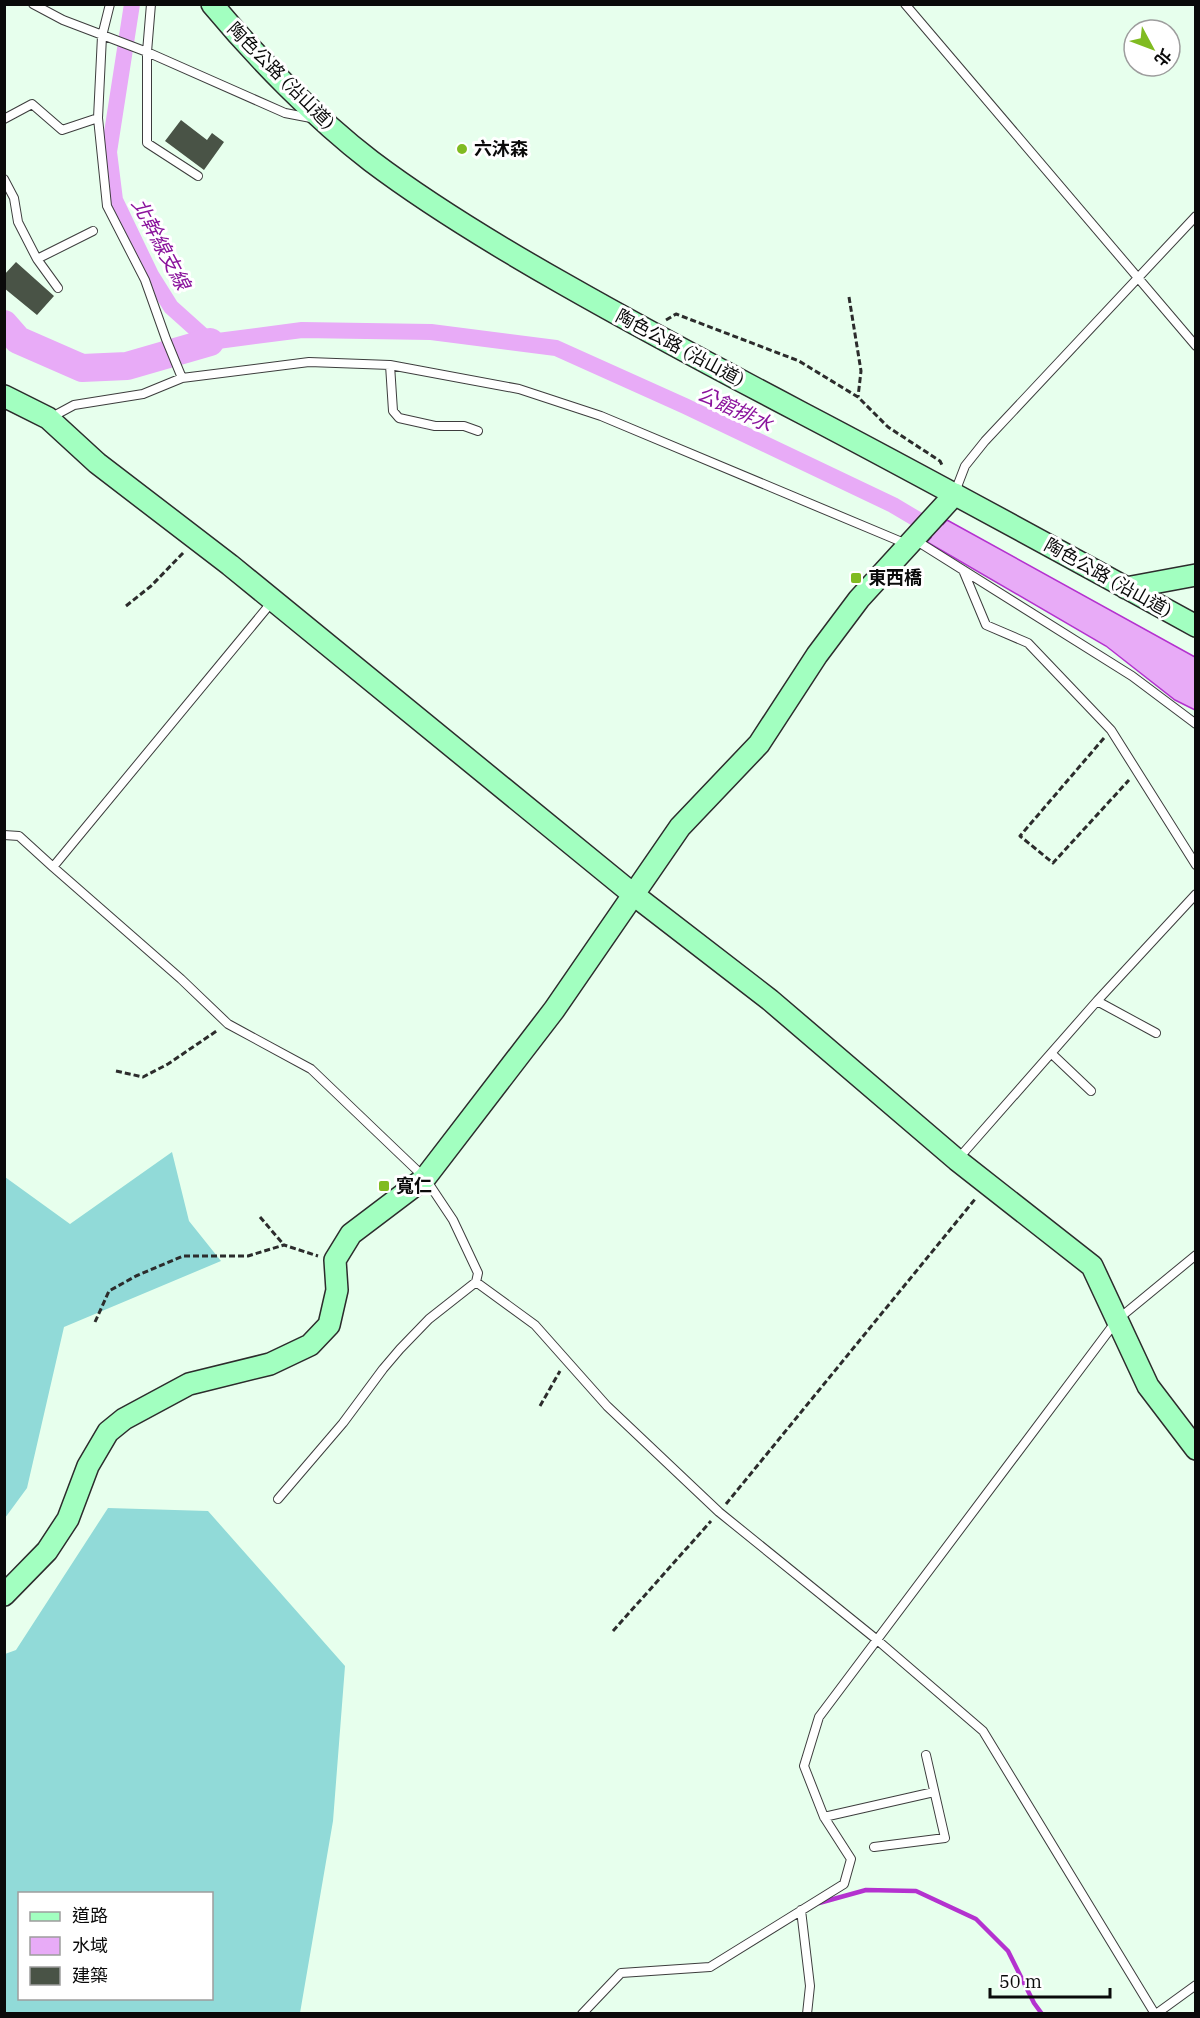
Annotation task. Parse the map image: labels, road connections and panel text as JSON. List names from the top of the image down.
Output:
{
  "streets": {
    "street": ["陶色公路 (沿山道)"]
  },
  "water": ["北幹線支線", "公館排水"],
  "places": {
    "other": ["六沐森"],
    "transit": ["東西橋", "寬仁"]
  },
  "legend": ["道路", "水域", "建築"],
  "scale_bar": "50 m",
  "north": "bottom right"
}
